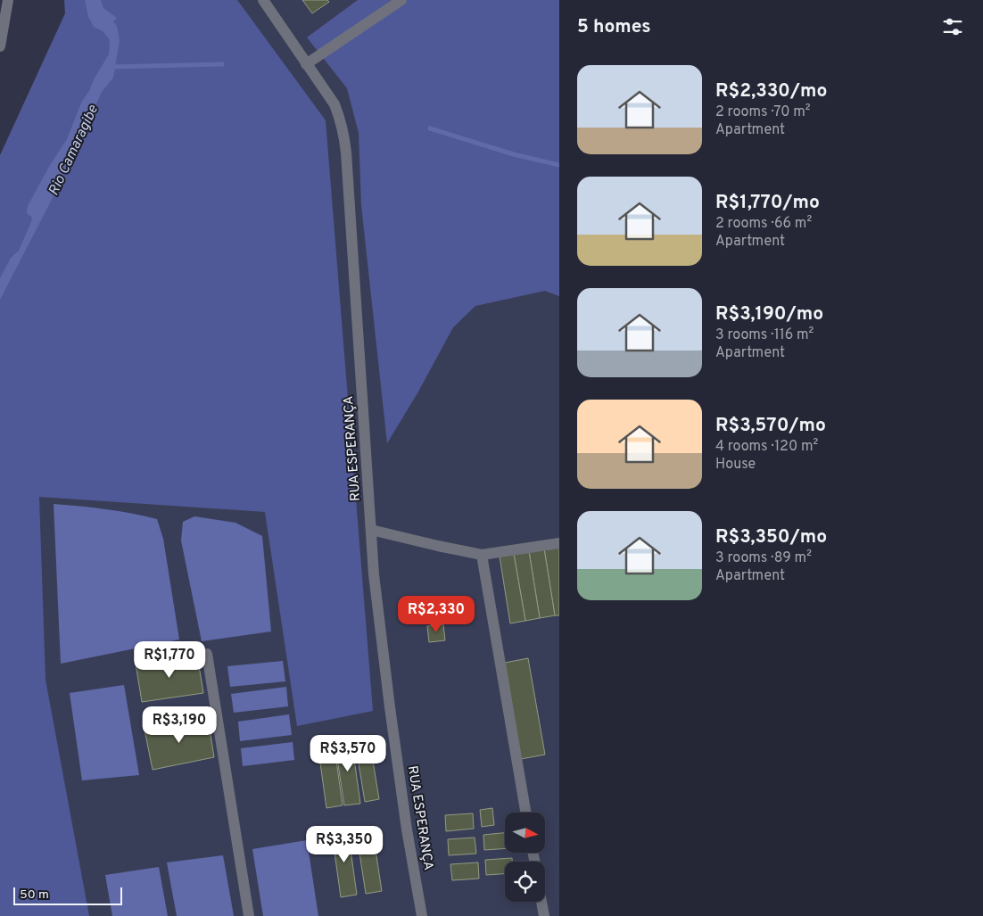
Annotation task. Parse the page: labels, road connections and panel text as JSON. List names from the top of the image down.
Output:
{
  "streets": {
    "street": ["RUA ESPERANÇA"]
  },
  "water": ["Rio Camaragibe"],
  "scale_bar": "50 m",
  "north": "right",
  "page": {
    "heading": "5 homes",
    "list": [
      {
        "name": "R$2,330/mo",
        "note": "2 rooms · 70 m² · Apartment"
      },
      {
        "name": "R$1,770/mo",
        "note": "2 rooms · 66 m² · Apartment"
      },
      {
        "name": "R$3,190/mo",
        "note": "3 rooms · 116 m² · Apartment"
      },
      {
        "name": "R$3,570/mo",
        "note": "4 rooms · 120 m² · House"
      },
      {
        "name": "R$3,350/mo",
        "note": "3 rooms · 89 m² · Apartment"
      }
    ],
    "price": [
      "R$2,330",
      "R$1,770",
      "R$3,190",
      "R$3,570",
      "R$3,350"
    ],
    "scale": "50 m"
  }
}
